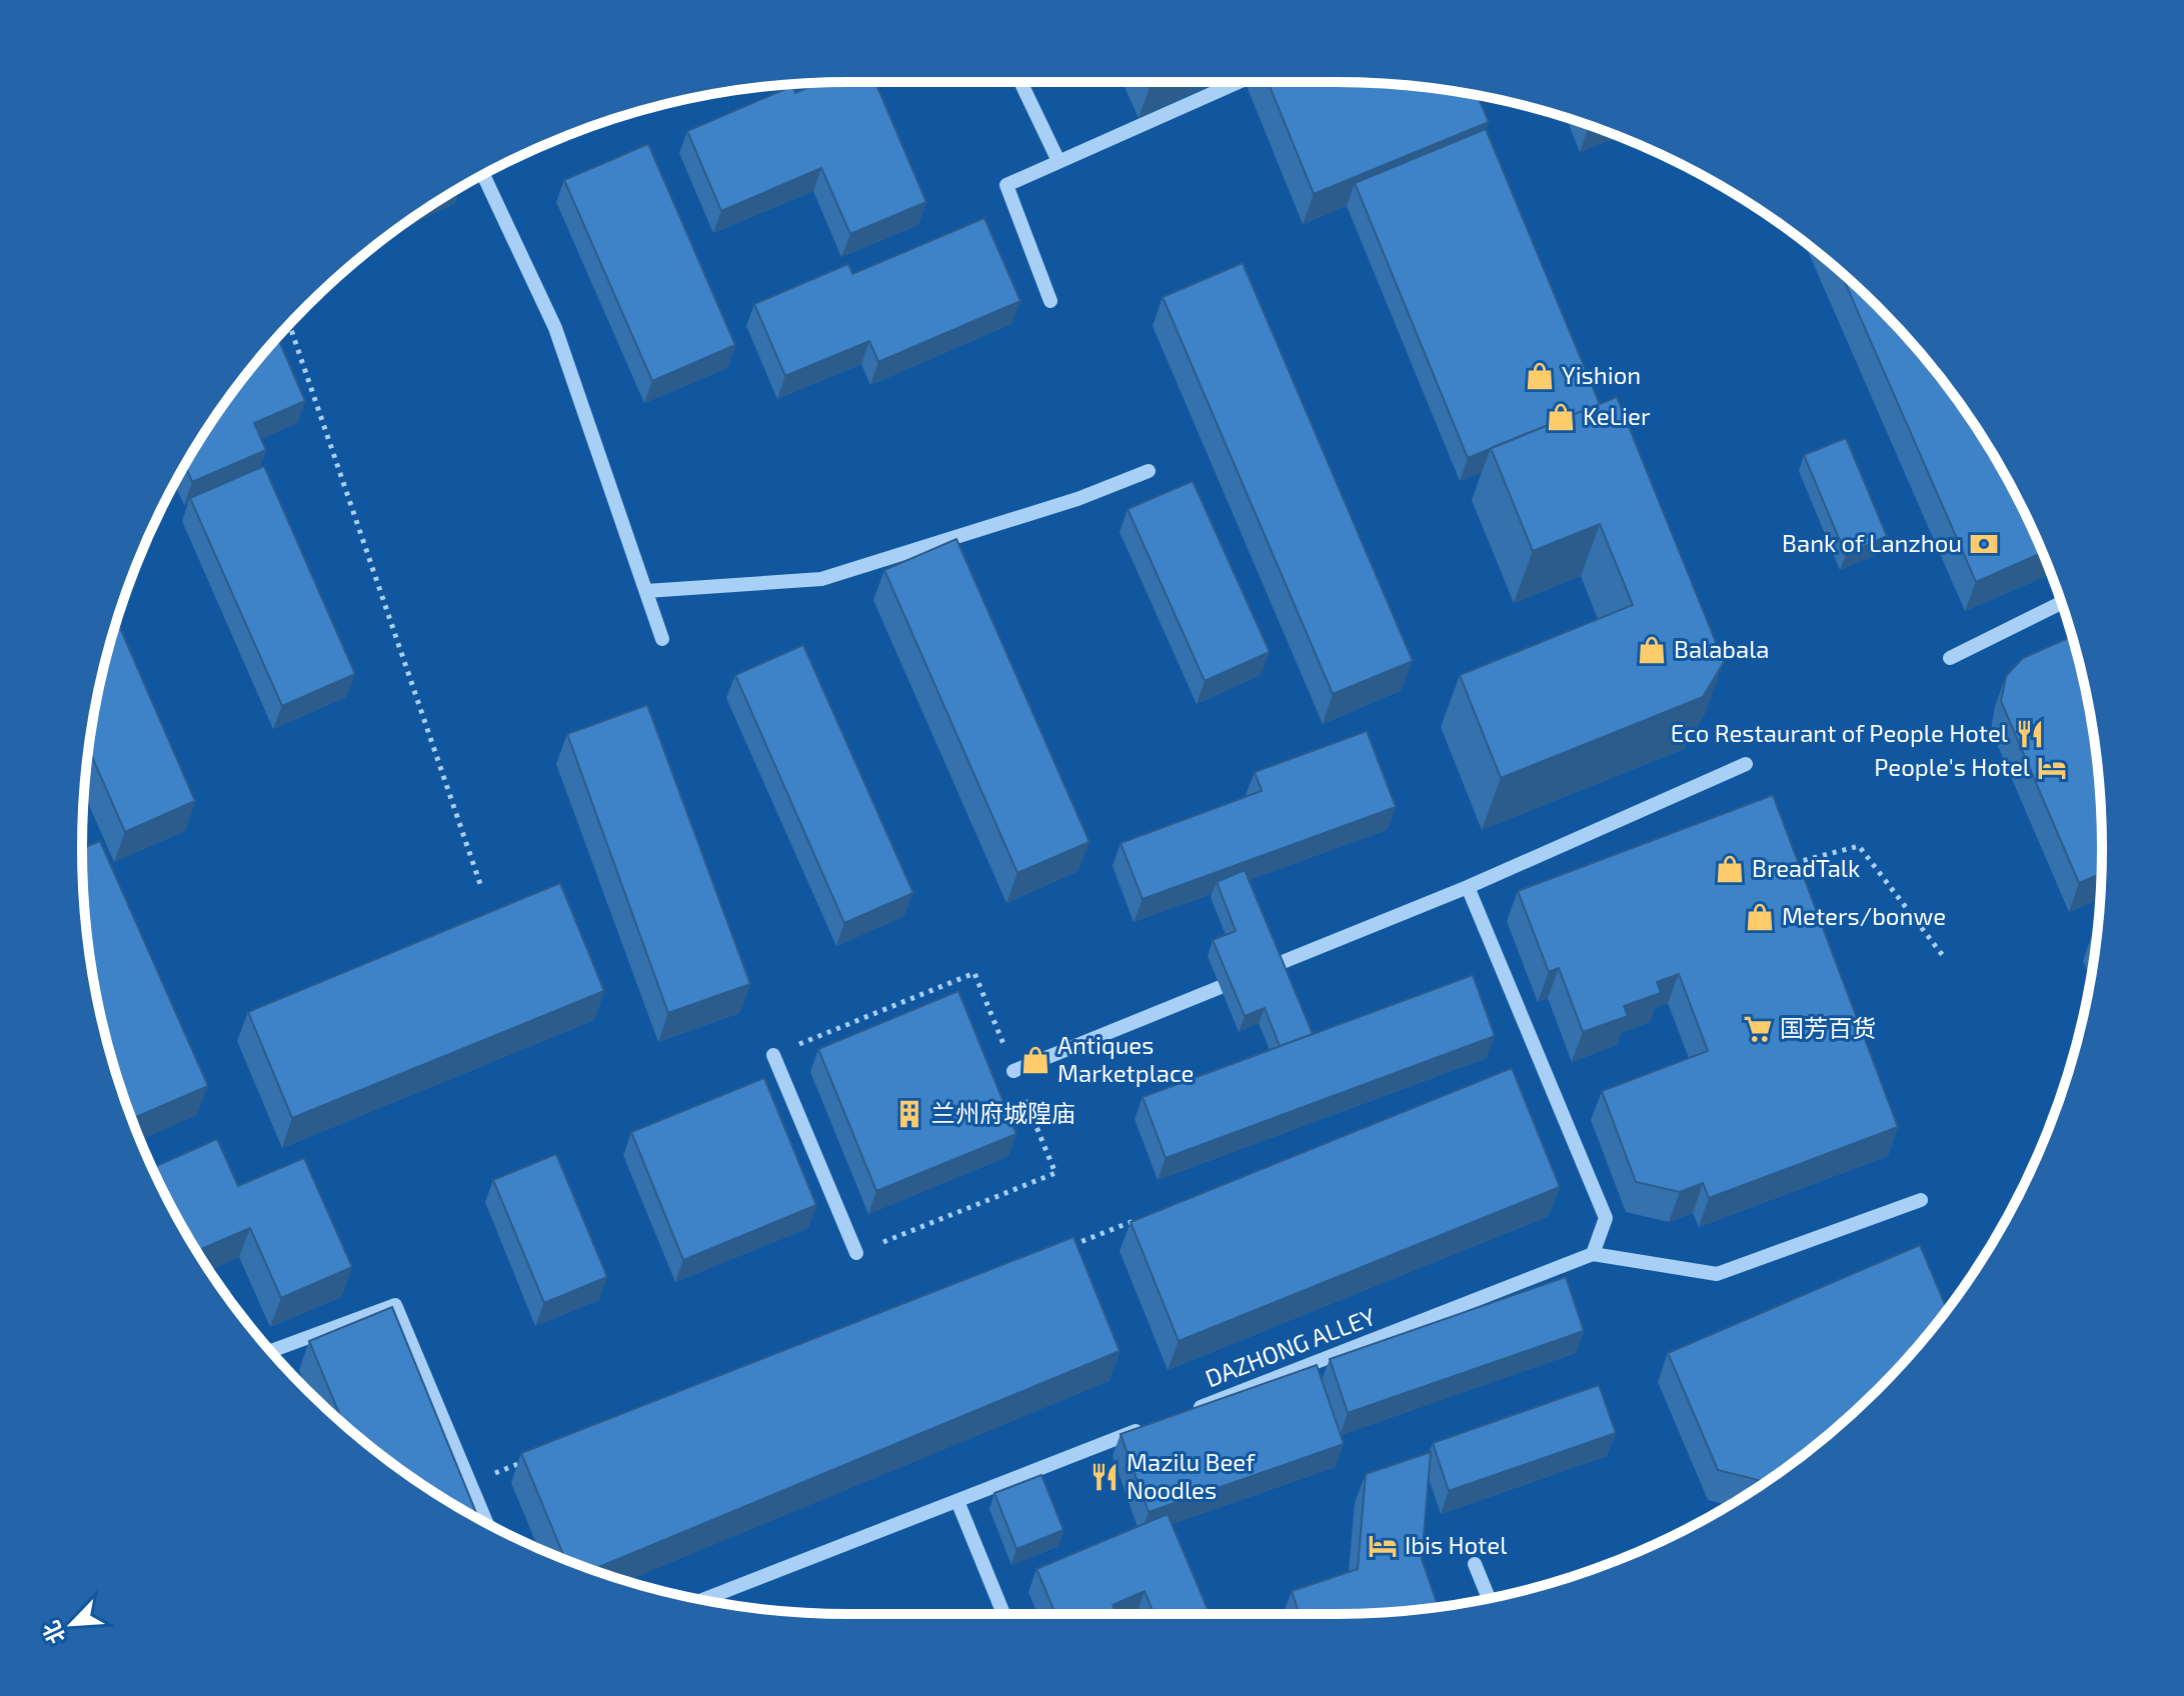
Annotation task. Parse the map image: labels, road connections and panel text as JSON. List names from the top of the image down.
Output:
{
  "streets": {
    "street": ["DAZHONG ALLEY"]
  },
  "places": {
    "shop": [
      "Yishion",
      "KeLier",
      "Balabala",
      "BreadTalk",
      "Meters/bonwe",
      "Antiques Marketplace"
    ],
    "bank": ["Bank of Lanzhou"],
    "restaurant": ["Eco Restaurant of People Hotel", "Mazilu Beef Noodles"],
    "hotel": ["People's Hotel", "Ibis Hotel"],
    "supermarket": ["国芳百货"],
    "building": ["兰州府城隍庙"]
  },
  "north": "bottom left"
}
